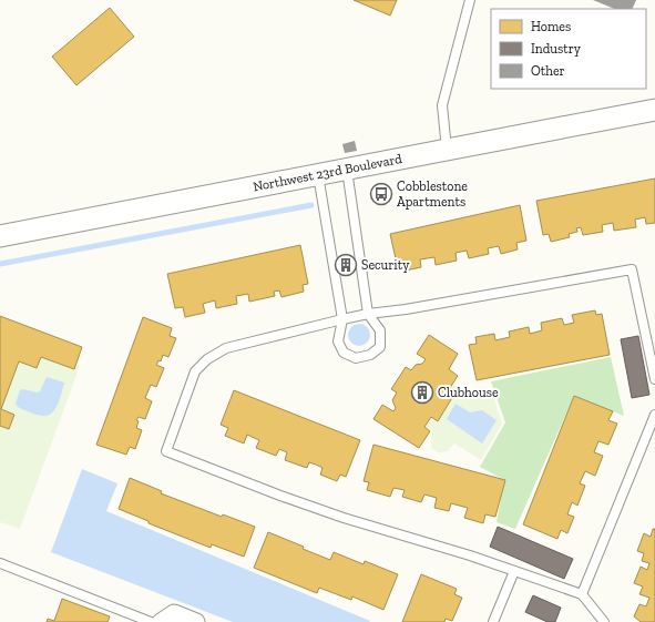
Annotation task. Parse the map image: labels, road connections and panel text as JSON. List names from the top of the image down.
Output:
{
  "streets": {
    "street": ["Northwest 23rd Boulevard"]
  },
  "places": {
    "bus stop": ["Cobblestone Apartments"],
    "building": ["Security", "Clubhouse"]
  },
  "legend": ["Homes", "Industry", "Other"]
}
